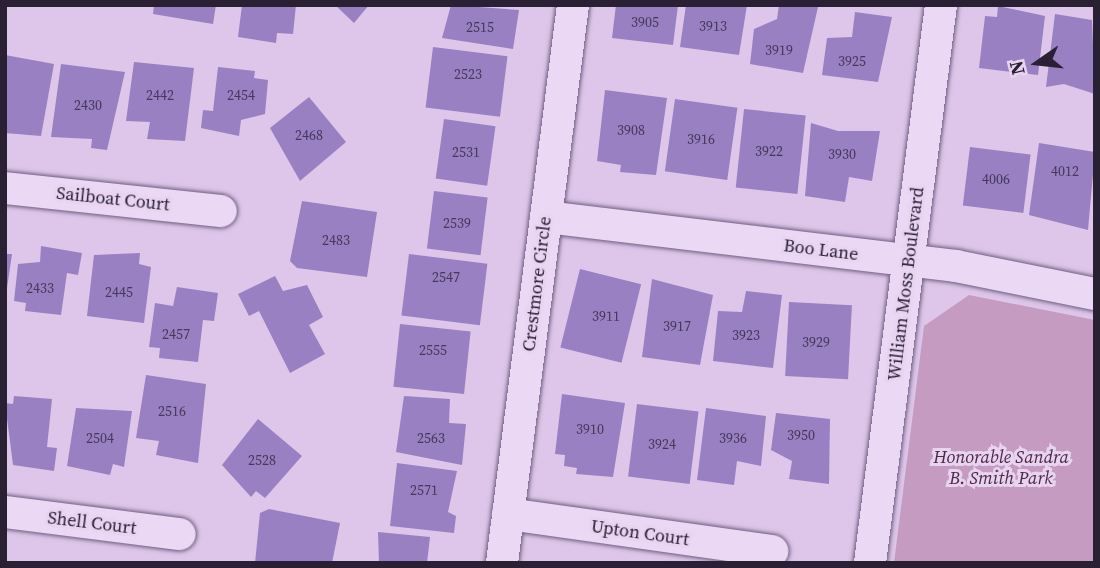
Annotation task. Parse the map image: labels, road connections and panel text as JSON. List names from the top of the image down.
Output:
{
  "streets": {
    "street": [
      "Sailboat Court",
      "Boo Lane",
      "Crestmore Circle",
      "William Moss Boulevard",
      "Shell Court",
      "Upton Court"
    ]
  },
  "crossings": [
    ["Boo Lane", "Crestmore Circle"],
    ["Boo Lane", "William Moss Boulevard"],
    ["Crestmore Circle", "Upton Court"]
  ],
  "parks": ["Honorable Sandra B. Smith Park"],
  "house_numbers": [
    "3905",
    "3913",
    "2515",
    "3919",
    "3925",
    "2523",
    "2442",
    "2454",
    "2430",
    "3908",
    "2468",
    "3916",
    "3922",
    "2531",
    "3930",
    "4012",
    "4006",
    "2539",
    "2483",
    "2547",
    "2433",
    "2445",
    "3911",
    "3917",
    "2457",
    "3923",
    "3929",
    "2555",
    "2516",
    "3910",
    "3950",
    "2504",
    "2563",
    "3936",
    "3924",
    "2528",
    "2571"
  ],
  "north": "left"
}
